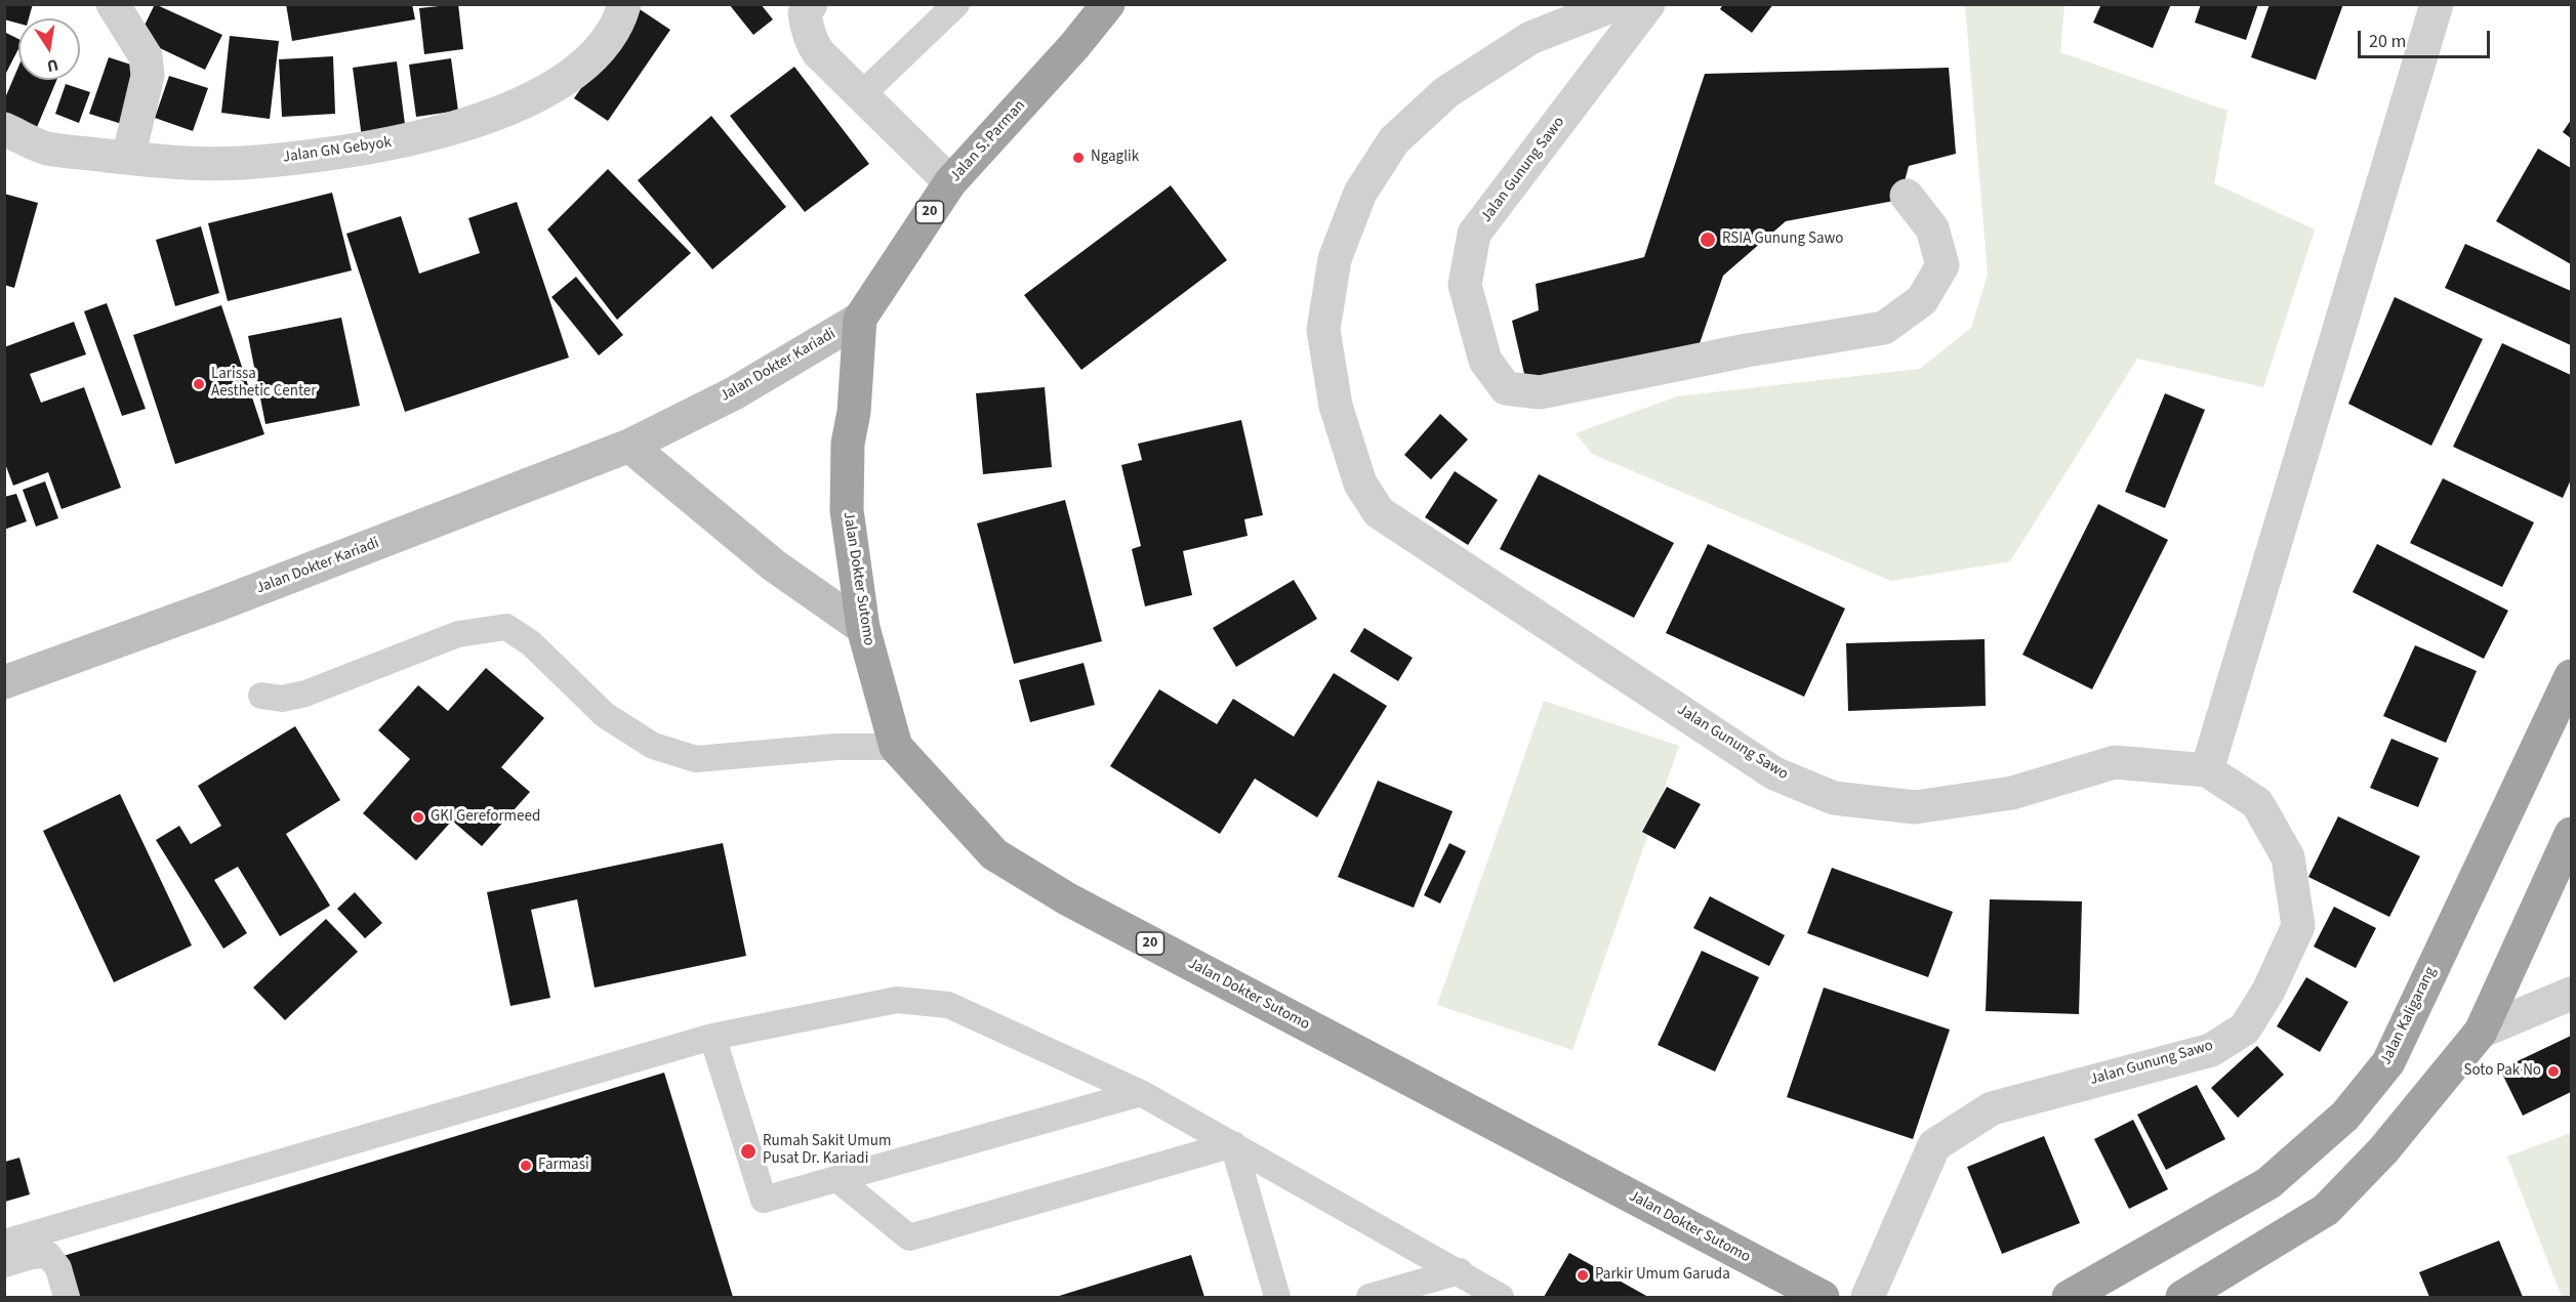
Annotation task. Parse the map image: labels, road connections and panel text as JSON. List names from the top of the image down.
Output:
{
  "streets": {
    "highway": [
      "Jalan S. Parman",
      "20",
      "Jalan Dokter Sutomo",
      "Jalan Kaligarang"
    ],
    "main road": ["Jalan Dokter Kariadi"],
    "street": ["Jalan GN Gebyok", "Jalan Gunung Sawo"]
  },
  "crossings": [
    ["Jalan S. Parman", "Jalan Dokter Kariadi"],
    ["Jalan S. Parman", "Jalan Dokter Sutomo"],
    ["Jalan Dokter Kariadi", "Jalan Dokter Sutomo"]
  ],
  "places": [
    "Ngaglik",
    "RSIA Gunung Sawo",
    "Larissa Aesthetic Center",
    "GKI Gereformeed",
    "Soto Pak No",
    "Rumah Sakit Umum Pusat Dr. Kariadi",
    "Farmasi",
    "Parkir Umum Garuda"
  ],
  "scale_bar": "20 m",
  "north": "bottom"
}
